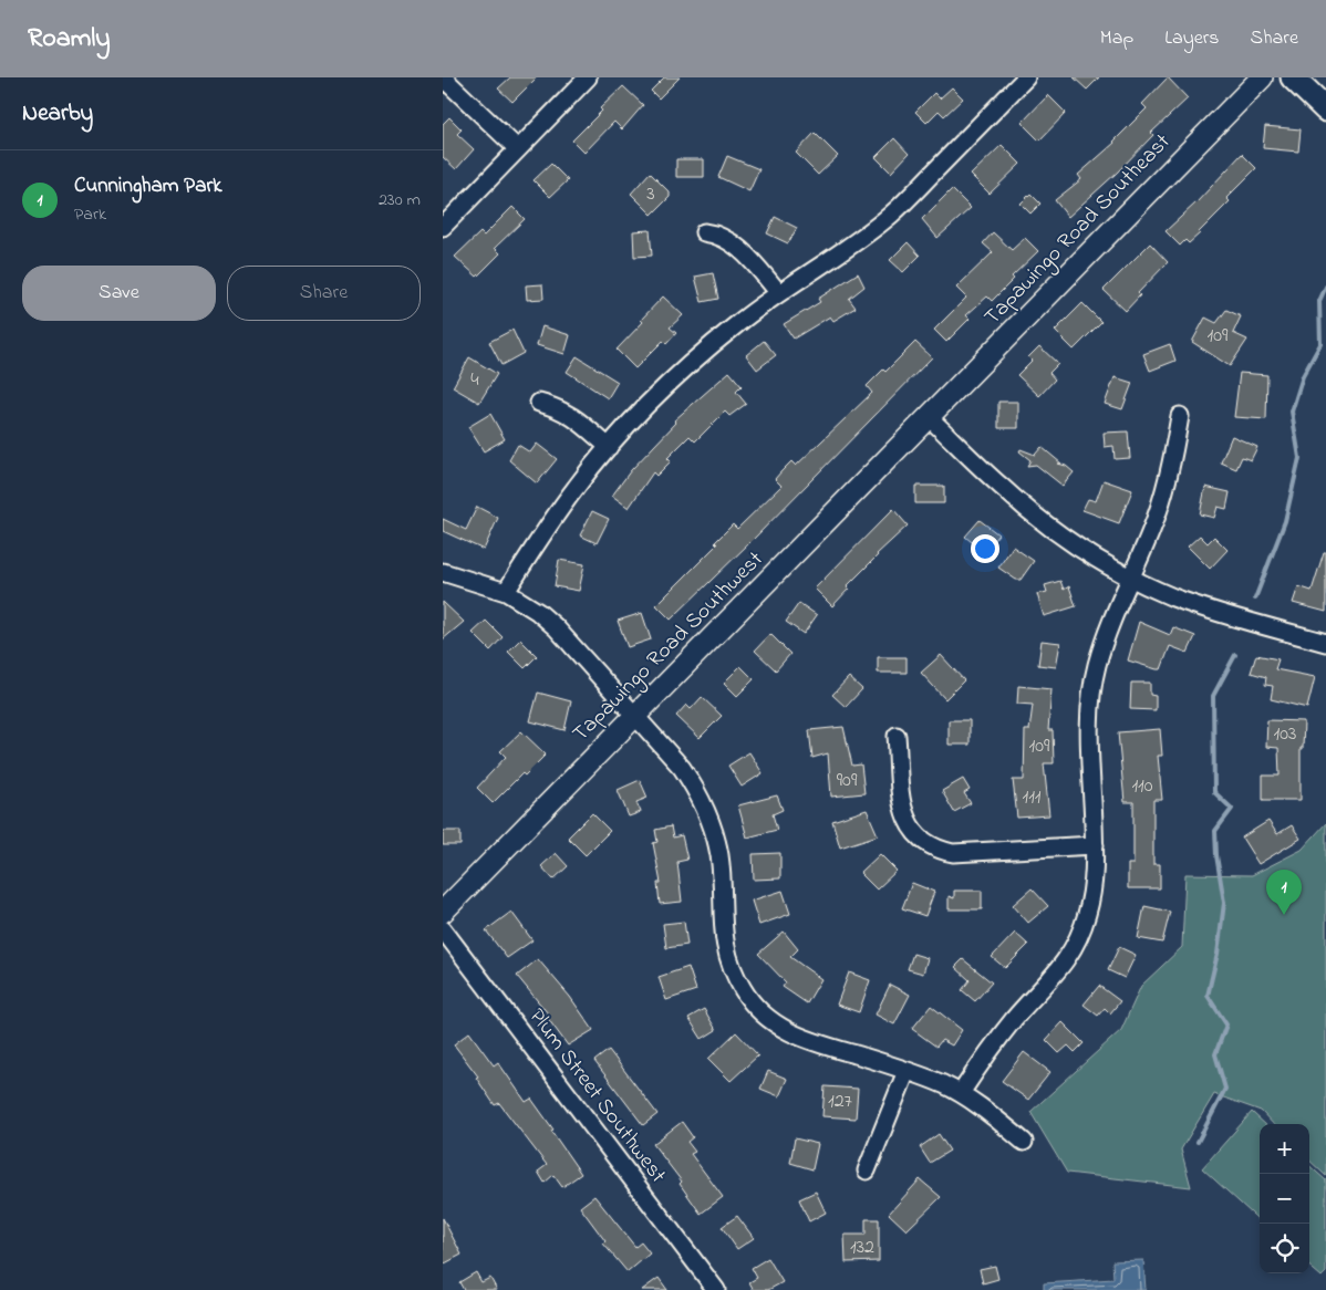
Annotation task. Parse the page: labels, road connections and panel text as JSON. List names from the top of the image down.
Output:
{
  "streets": {
    "street": ["Tapawingo Road Southeast", "Tapawingo Road Southwest", "Plum Street Southwest"]
  },
  "crossings": [
    ["Tapawingo Road Southeast", "Tapawingo Road Southwest"]
  ],
  "house_numbers": [
    "3",
    "109",
    "4",
    "103",
    "109",
    "909",
    "110",
    "111",
    "127",
    "132"
  ],
  "page": {
    "header": "Roamly",
    "nav": ["Map", "Layers", "Share"],
    "heading": "Nearby",
    "list": [
      {
        "mark": "1",
        "name": "Cunningham Park",
        "note": "Park",
        "value": "230 m"
      }
    ],
    "buttons": ["Save", "Share"],
    "pins": "1",
    "map_buttons": ["+", "−"]
  }
}
